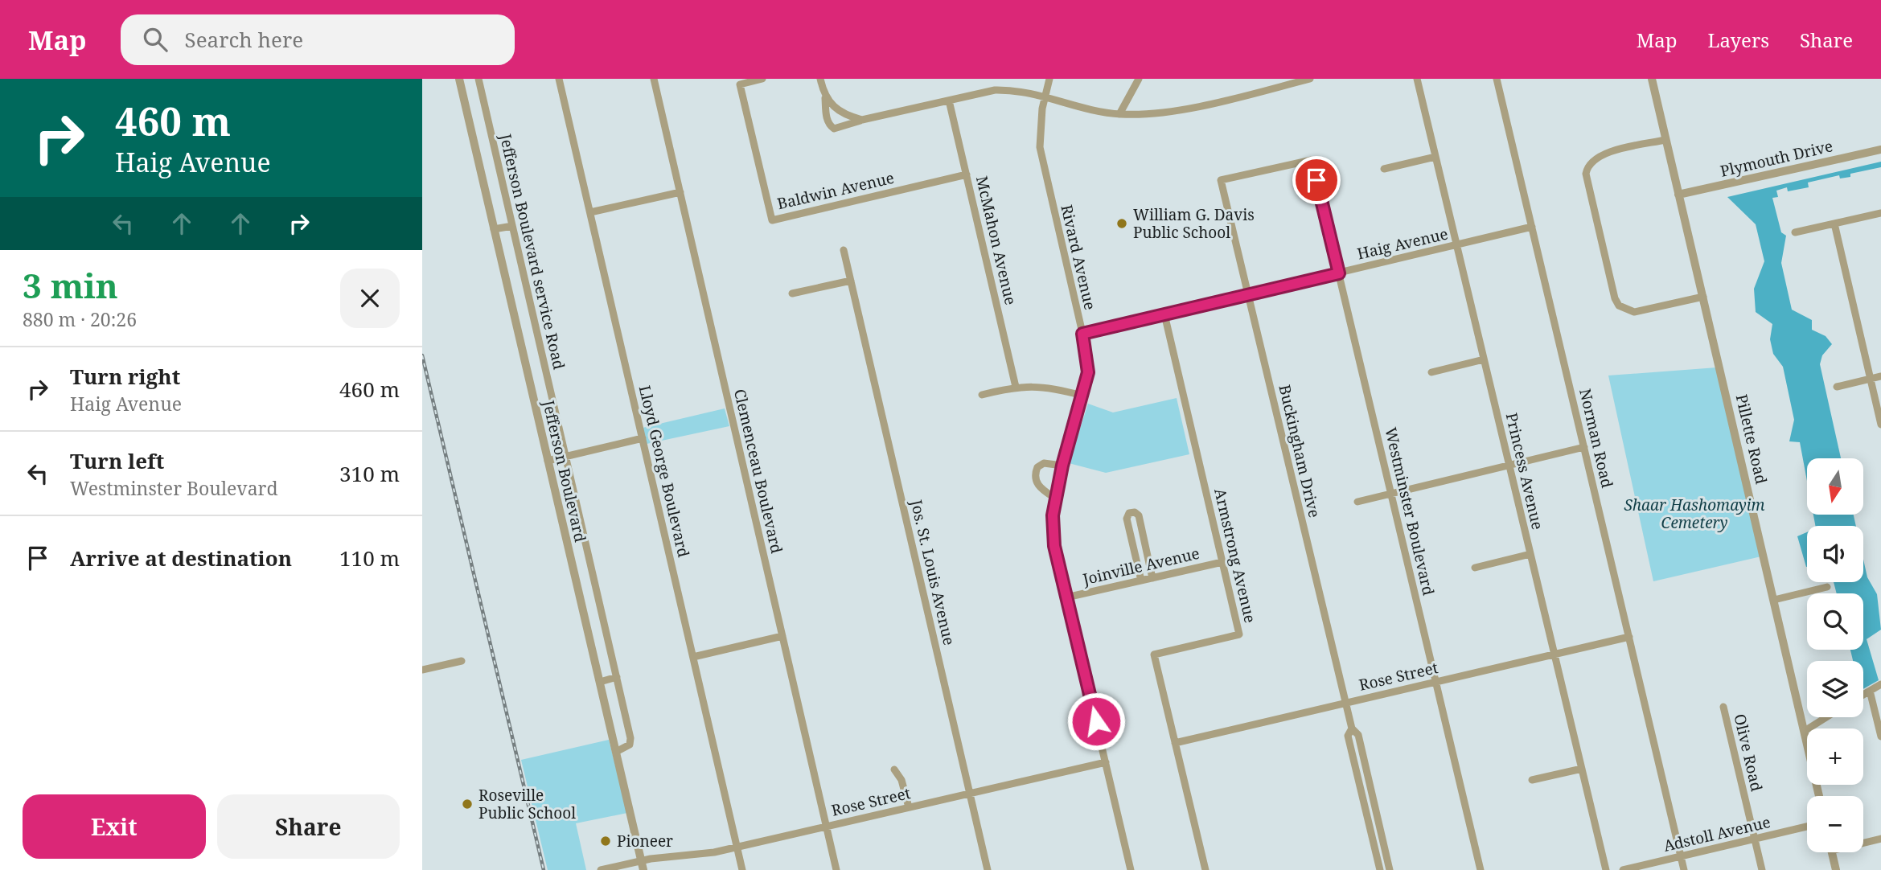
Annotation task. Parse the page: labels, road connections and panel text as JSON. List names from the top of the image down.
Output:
{
  "streets": {
    "street": [
      "Plymouth Drive",
      "Baldwin Avenue",
      "McMahon Avenue",
      "Haig Avenue",
      "Jefferson Boulevard service Road",
      "Rivard Avenue",
      "Norman Road",
      "Pillette Road",
      "Buckingham Drive",
      "Jefferson Boulevard",
      "Lloyd George Boulevard",
      "Clemenceau Boulevard",
      "Princess Avenue",
      "Westminster Boulevard",
      "Armstrong Avenue",
      "Joinville Avenue",
      "Jos. St. Louis Avenue",
      "Rose Street",
      "Olive Road",
      "Adstoll Avenue"
    ]
  },
  "crossings": [
    ["Plymouth Drive", "Pillette Road"],
    ["Baldwin Avenue", "McMahon Avenue"],
    ["Haig Avenue", "Rivard Avenue"],
    ["Haig Avenue", "Norman Road"],
    ["Haig Avenue", "Buckingham Drive"],
    ["Haig Avenue", "Princess Avenue"],
    ["Haig Avenue", "Westminster Boulevard"],
    ["Haig Avenue", "Armstrong Avenue"],
    ["Jefferson Boulevard service Road", "Jefferson Boulevard"],
    ["Rivard Avenue", "Joinville Avenue"],
    ["Rivard Avenue", "Rose Street"],
    ["Norman Road", "Rose Street"],
    ["Norman Road", "Adstoll Avenue"],
    ["Buckingham Drive", "Westminster Boulevard"],
    ["Buckingham Drive", "Rose Street"],
    ["Jefferson Boulevard", "Rose Street"],
    ["Lloyd George Boulevard", "Rose Street"],
    ["Clemenceau Boulevard", "Rose Street"],
    ["Princess Avenue", "Rose Street"],
    ["Westminster Boulevard", "Rose Street"],
    ["Armstrong Avenue", "Joinville Avenue"],
    ["Armstrong Avenue", "Rose Street"],
    ["Jos. St. Louis Avenue", "Rose Street"],
    ["Olive Road", "Adstoll Avenue"]
  ],
  "parks": ["Shaar Hashomayim Cemetery"],
  "places": ["William G. Davis Public School", "Roseville Public School", "Pioneer"],
  "north": "bottom",
  "page": {
    "header": "Map",
    "search": "Search here",
    "nav": ["Map", "Layers", "Share"],
    "turn": ["460 m", "Haig Avenue"],
    "heading": ["3 min", "880 m · 20:26"],
    "list": [
      {
        "name": "Turn right",
        "note": "Haig Avenue",
        "value": "460 m"
      },
      {
        "name": "Turn left",
        "note": "Westminster Boulevard",
        "value": "310 m"
      },
      {
        "name": "Arrive at destination",
        "value": "110 m"
      }
    ],
    "map_buttons": ["+", "−"],
    "buttons": ["Exit", "Share"]
  }
}
